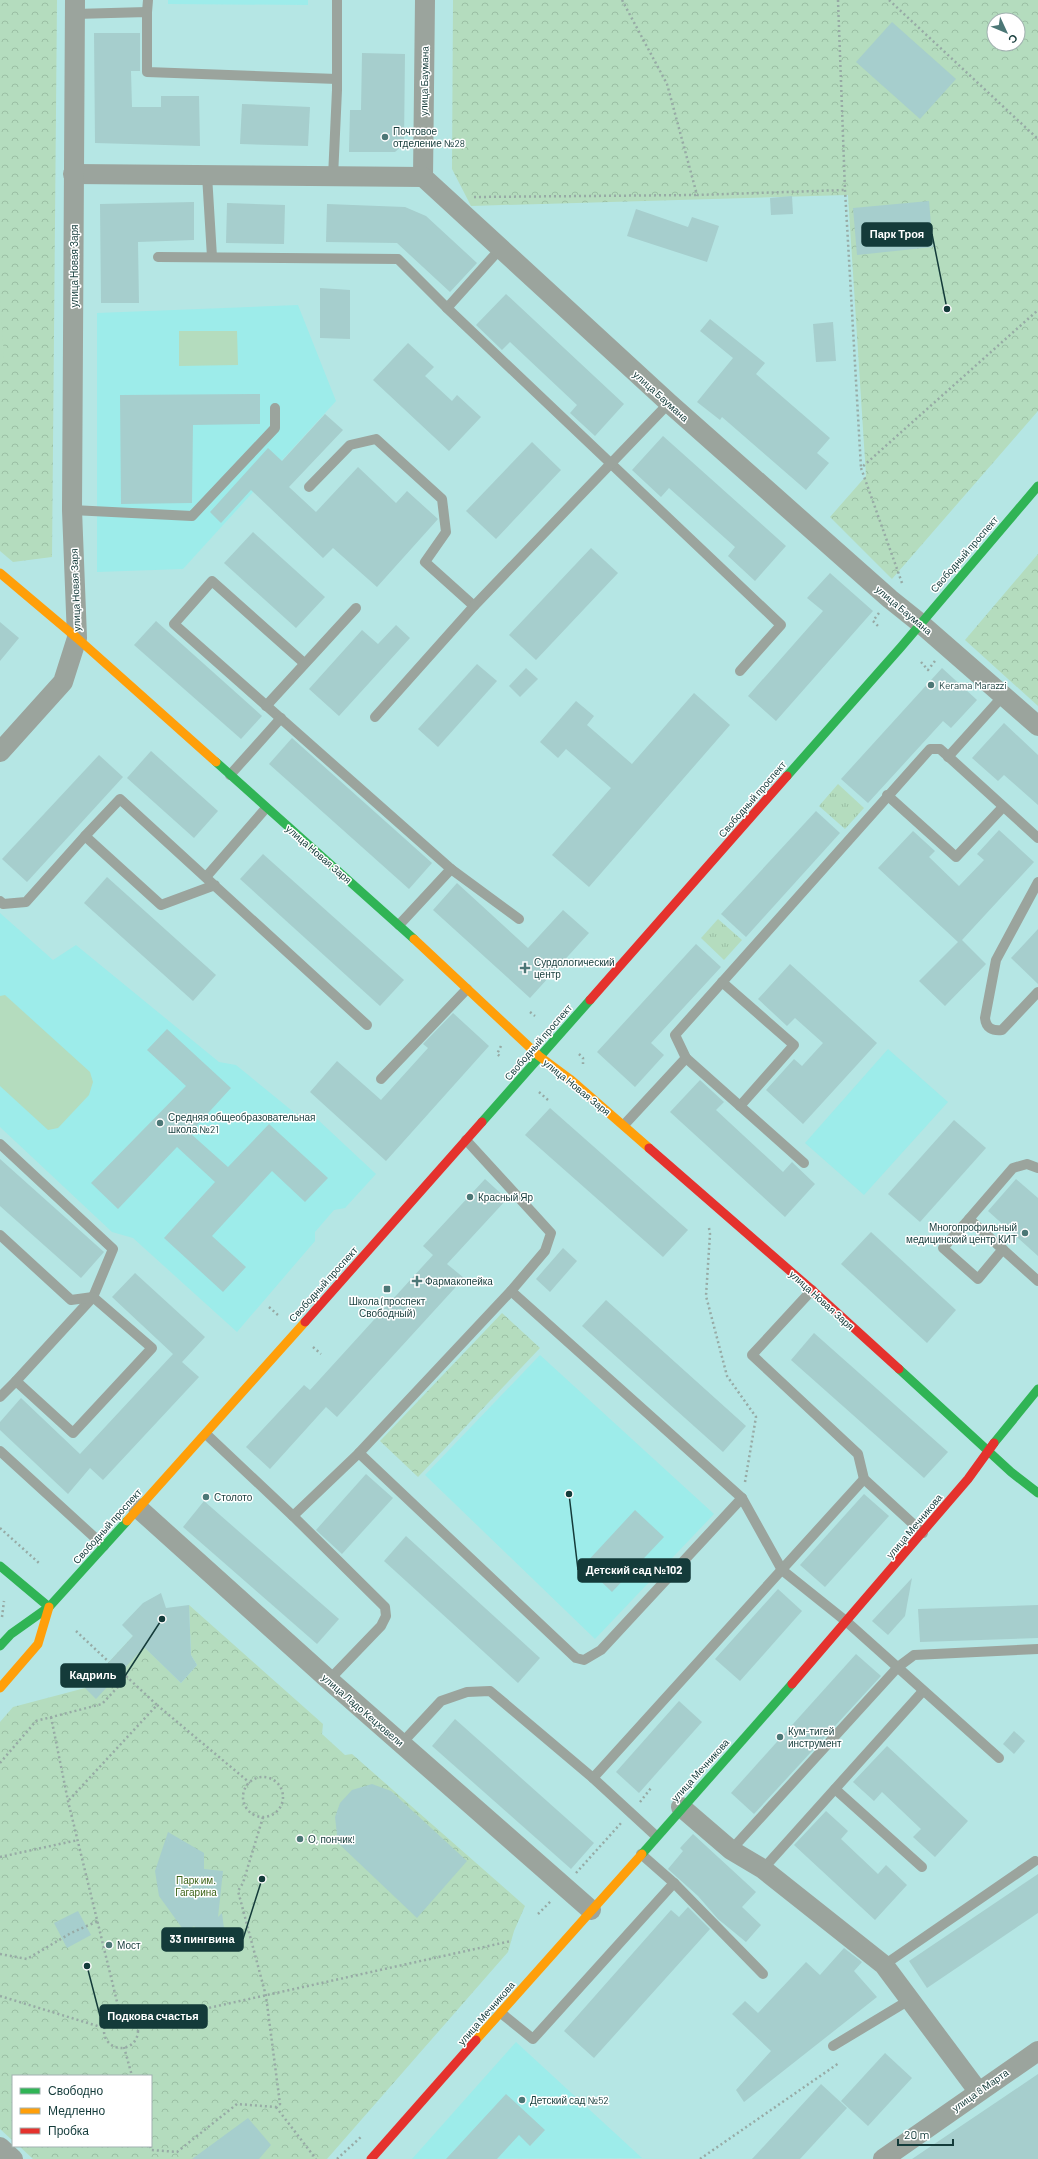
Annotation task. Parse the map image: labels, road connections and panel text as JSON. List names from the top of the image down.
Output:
{
  "streets": {
    "street": [
      "улица Баумана",
      "улица Новая Заря",
      "Свободный проспект",
      "улица Мечникова",
      "улица Ладо Кецховели",
      "улица 8 Марта"
    ]
  },
  "crossings": [
    ["улица Баумана", "Свободный проспект"],
    ["улица Новая Заря", "Свободный проспект"],
    ["улица Новая Заря", "улица Мечникова"],
    ["Свободный проспект", "улица Ладо Кецховели"],
    ["улица Мечникова", "улица Ладо Кецховели"]
  ],
  "parks": ["Парк им. Гагарина"],
  "places": {
    "other": [
      "Почтовое отделение №28",
      "Парк Троя",
      "Kerama Marazzi",
      "Средняя общеобразовательная школа №21",
      "Красный Яр",
      "Многопрофильный медицинский центр КИТ",
      "Детский сад №102",
      "Столото",
      "Кадриль",
      "Кум-тигей инструмент",
      "О, пончик!",
      "33 пингвина",
      "Мост",
      "Подкова счастья",
      "Детский сад №52"
    ],
    "health": ["Сурдологический центр", "Фармакопейка"],
    "transit": ["Школа (проспект Свободный)"]
  },
  "legend": ["Свободно", "Медленно", "Пробка"],
  "scale_bar": "20 m",
  "north": "bottom right"
}
